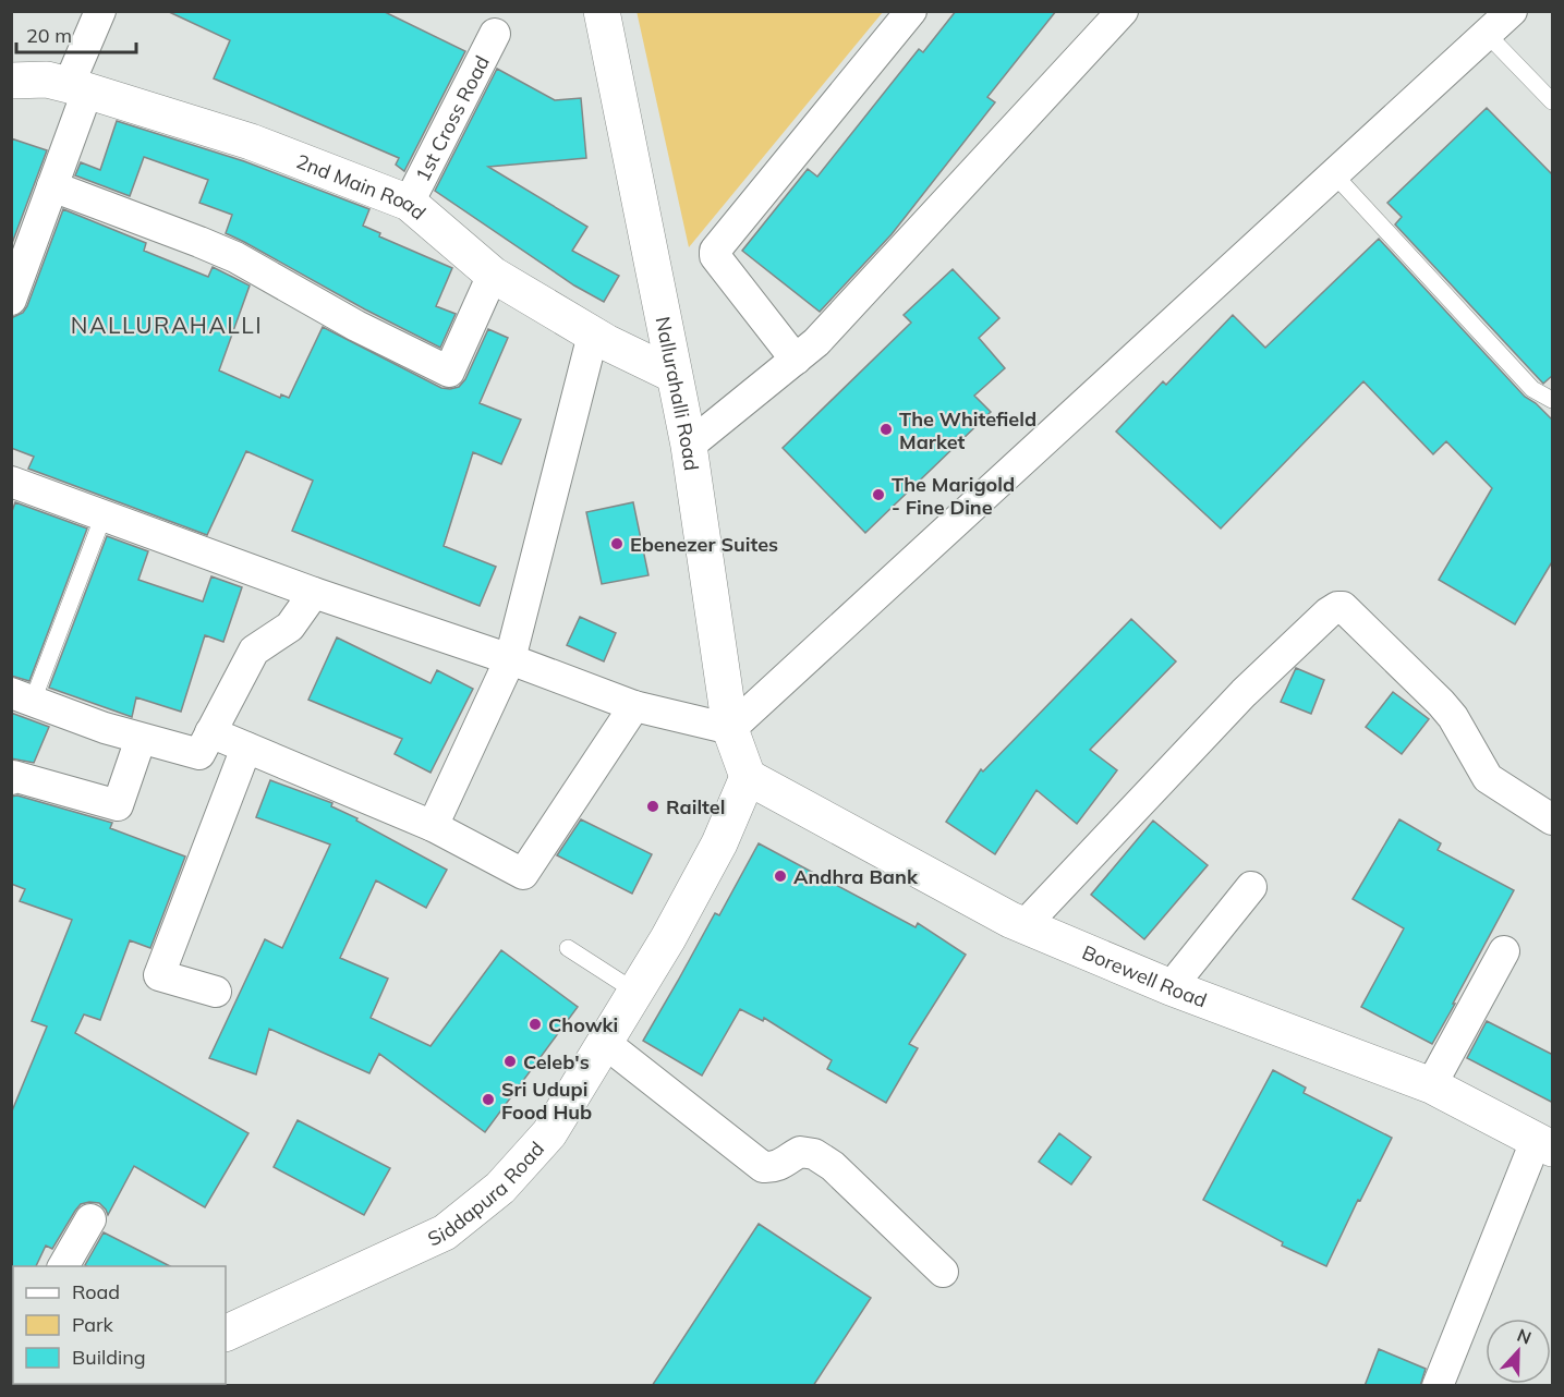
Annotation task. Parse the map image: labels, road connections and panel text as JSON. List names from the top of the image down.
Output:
{
  "streets": {
    "street": [
      "1st Cross Road",
      "2nd Main Road",
      "Nallurahalli Road",
      "Borewell Road",
      "Siddapura Road"
    ]
  },
  "crossings": [
    ["1st Cross Road", "2nd Main Road"],
    ["2nd Main Road", "Nallurahalli Road"],
    ["Nallurahalli Road", "Borewell Road"],
    ["Nallurahalli Road", "Siddapura Road"],
    ["Borewell Road", "Siddapura Road"]
  ],
  "districts": ["NALLURAHALLI"],
  "places": [
    "The Whitefield Market",
    "The Marigold - Fine Dine",
    "Ebenezer Suites",
    "Railtel",
    "Andhra Bank",
    "Chowki",
    "Celeb's",
    "Sri Udupi Food Hub"
  ],
  "legend": ["Road", "Park", "Building"],
  "scale_bar": "20 m",
  "north": "top"
}
